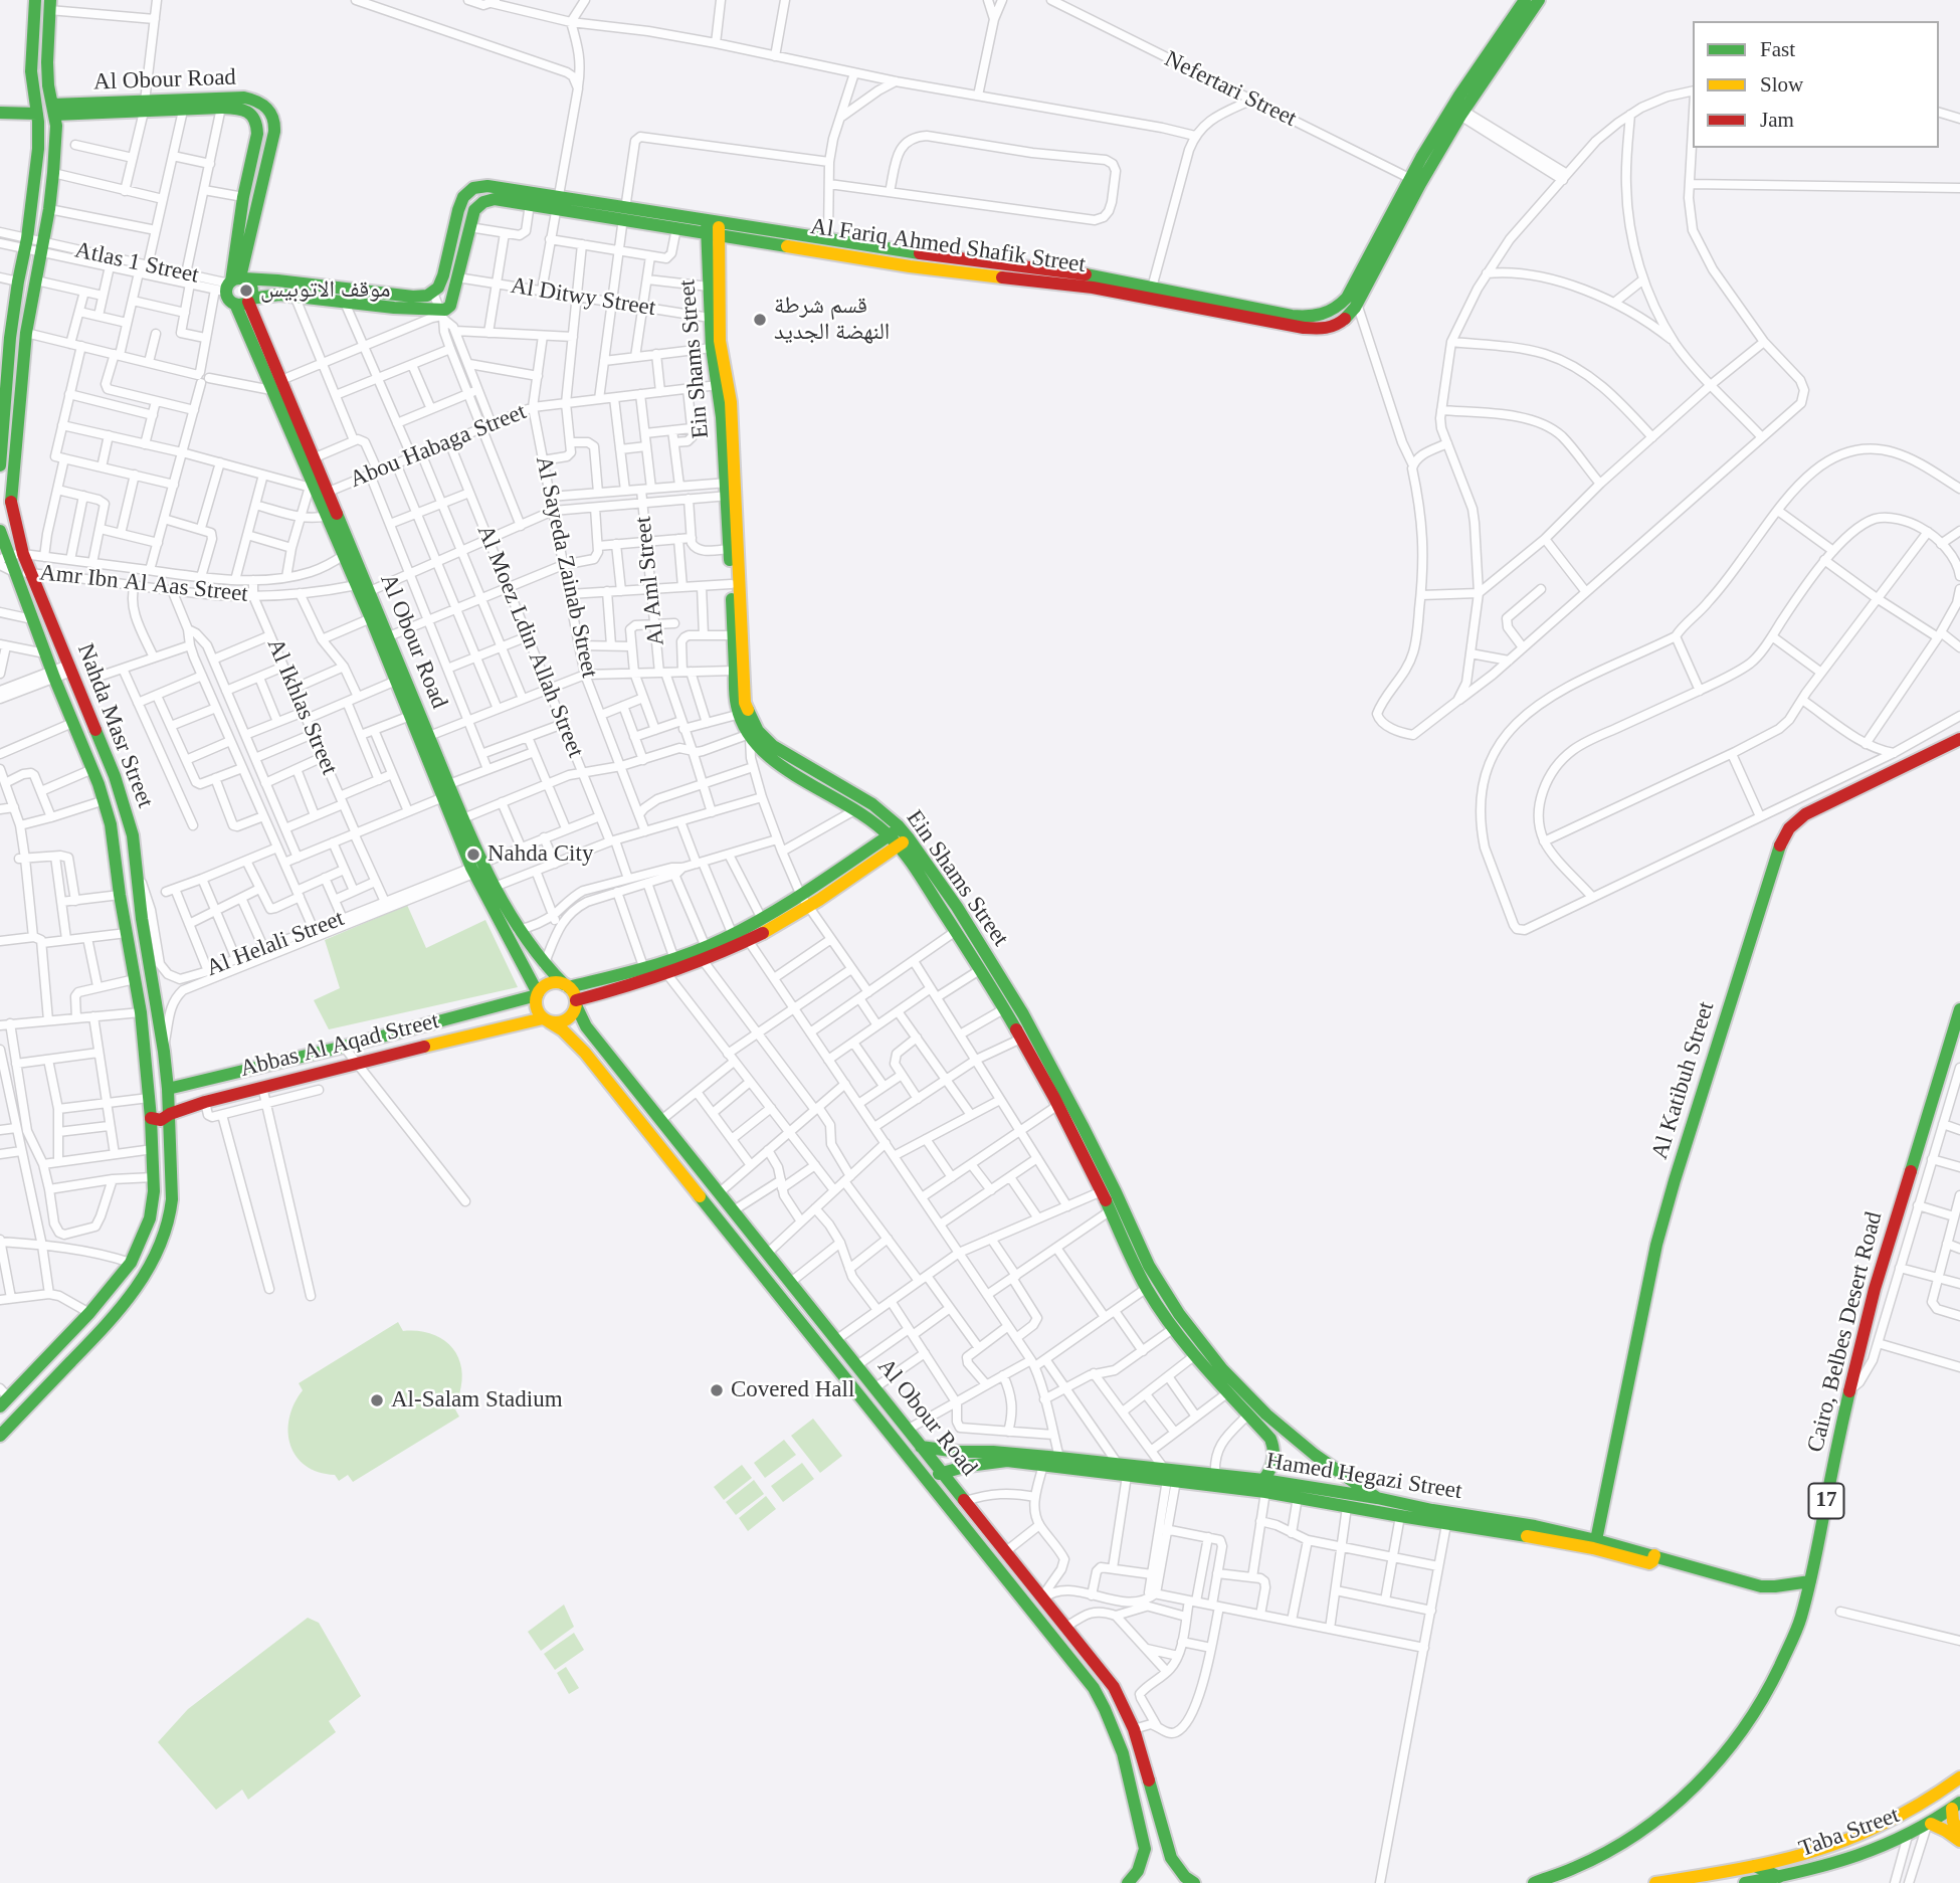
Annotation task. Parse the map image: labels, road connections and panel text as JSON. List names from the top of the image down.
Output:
{
  "streets": {
    "main road": [
      "Al Obour Road",
      "Al Fariq Ahmed Shafik Street",
      "Ein Shams Street",
      "Nahda Masr Street",
      "Abbas Al Aqad Street",
      "Al Katibuh Street",
      "Cairo, Belbes Desert Road",
      "Hamed Hegazi Street",
      "17",
      "Taba Street"
    ],
    "street": [
      "Nefertari Street",
      "Atlas 1 Street",
      "Al Ditwy Street",
      "Abou Habaga Street",
      "Al Sayeda Zainab Street",
      "Al Aml Street",
      "Amr Ibn Al Aas Street",
      "Al Moez Ldin Allah Street",
      "Al Ikhlas Street",
      "Al Helali Street"
    ]
  },
  "crossings": [
    ["Al Obour Road", "Atlas 1 Street"],
    ["Al Obour Road", "Abou Habaga Street"],
    ["Al Obour Road", "Amr Ibn Al Aas Street"],
    ["Al Obour Road", "Nahda Masr Street"],
    ["Al Obour Road", "Al Helali Street"],
    ["Al Obour Road", "Abbas Al Aqad Street"],
    ["Al Obour Road", "Hamed Hegazi Street"],
    ["Nefertari Street", "Al Fariq Ahmed Shafik Street"],
    ["Al Fariq Ahmed Shafik Street", "Al Ditwy Street"],
    ["Al Fariq Ahmed Shafik Street", "Ein Shams Street"],
    ["Atlas 1 Street", "Nahda Masr Street"],
    ["Al Ditwy Street", "Ein Shams Street"],
    ["Ein Shams Street", "Abou Habaga Street"],
    ["Ein Shams Street", "Hamed Hegazi Street"],
    ["Abou Habaga Street", "Al Sayeda Zainab Street"],
    ["Abou Habaga Street", "Al Moez Ldin Allah Street"],
    ["Amr Ibn Al Aas Street", "Al Ikhlas Street"],
    ["Amr Ibn Al Aas Street", "Nahda Masr Street"],
    ["Al Ikhlas Street", "Al Helali Street"],
    ["Nahda Masr Street", "Al Helali Street"],
    ["Nahda Masr Street", "Abbas Al Aqad Street"],
    ["Al Katibuh Street", "Hamed Hegazi Street"],
    ["Cairo, Belbes Desert Road", "Hamed Hegazi Street"]
  ],
  "places": [
    "موقف الاتوبيس",
    "قسم شرطة النهضة الجديد",
    "Nahda City",
    "Covered Hall",
    "Al-Salam Stadium"
  ],
  "legend": ["Fast", "Slow", "Jam"]
}
